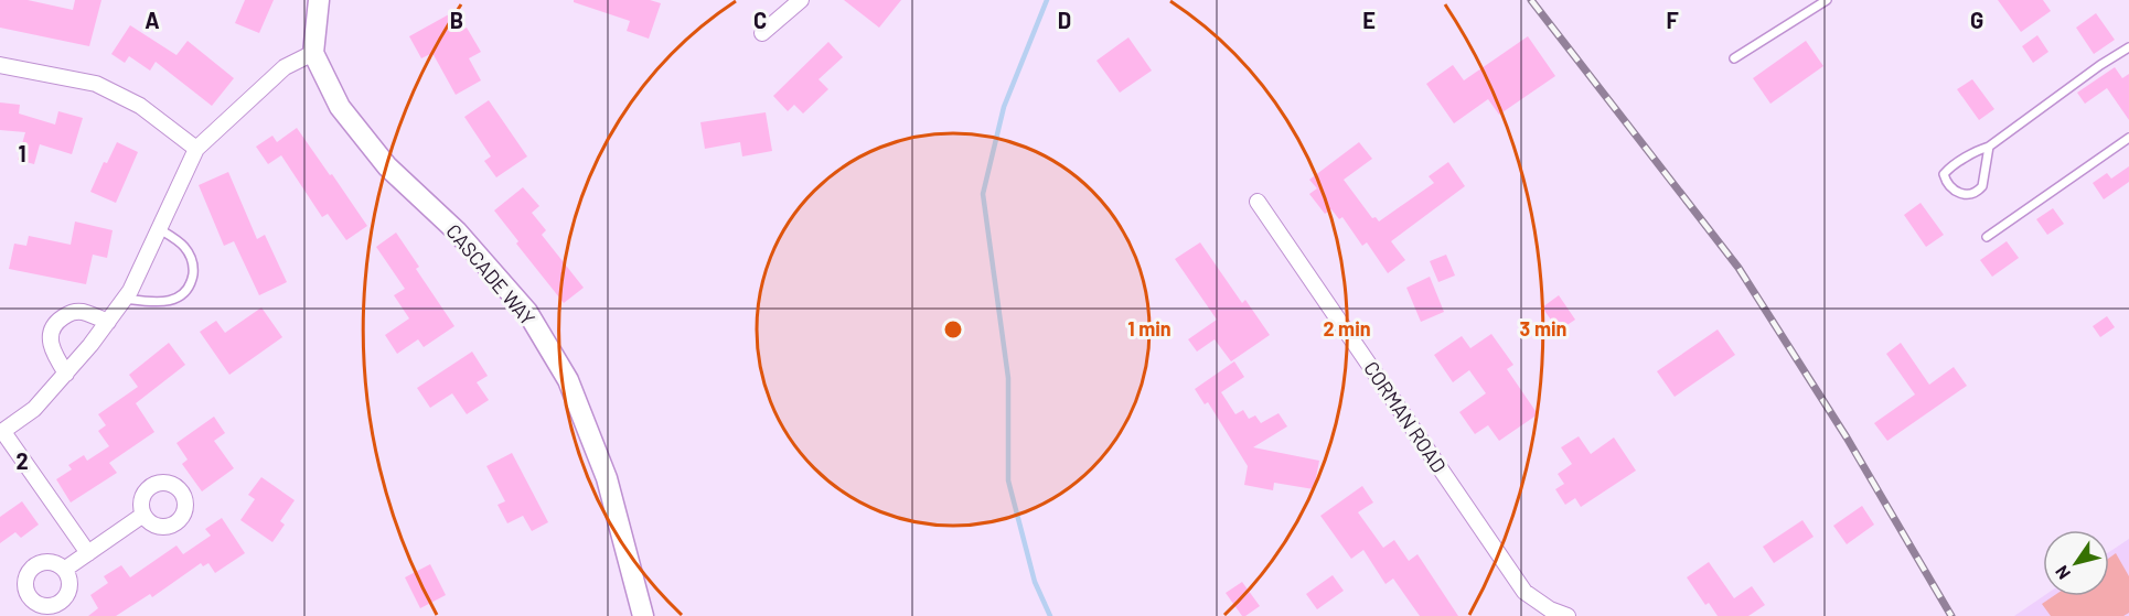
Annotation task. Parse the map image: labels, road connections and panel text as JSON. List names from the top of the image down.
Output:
{
  "streets": {
    "street": ["CASCADE WAY", "CORMAN ROAD"]
  },
  "north": "bottom left",
  "grid": {
    "columns": [
      "A",
      "B",
      "C",
      "D",
      "E",
      "F",
      "G"
    ],
    "rows": ["1", "2"]
  },
  "rings": ["1 min", "2 min", "3 min"]
}
